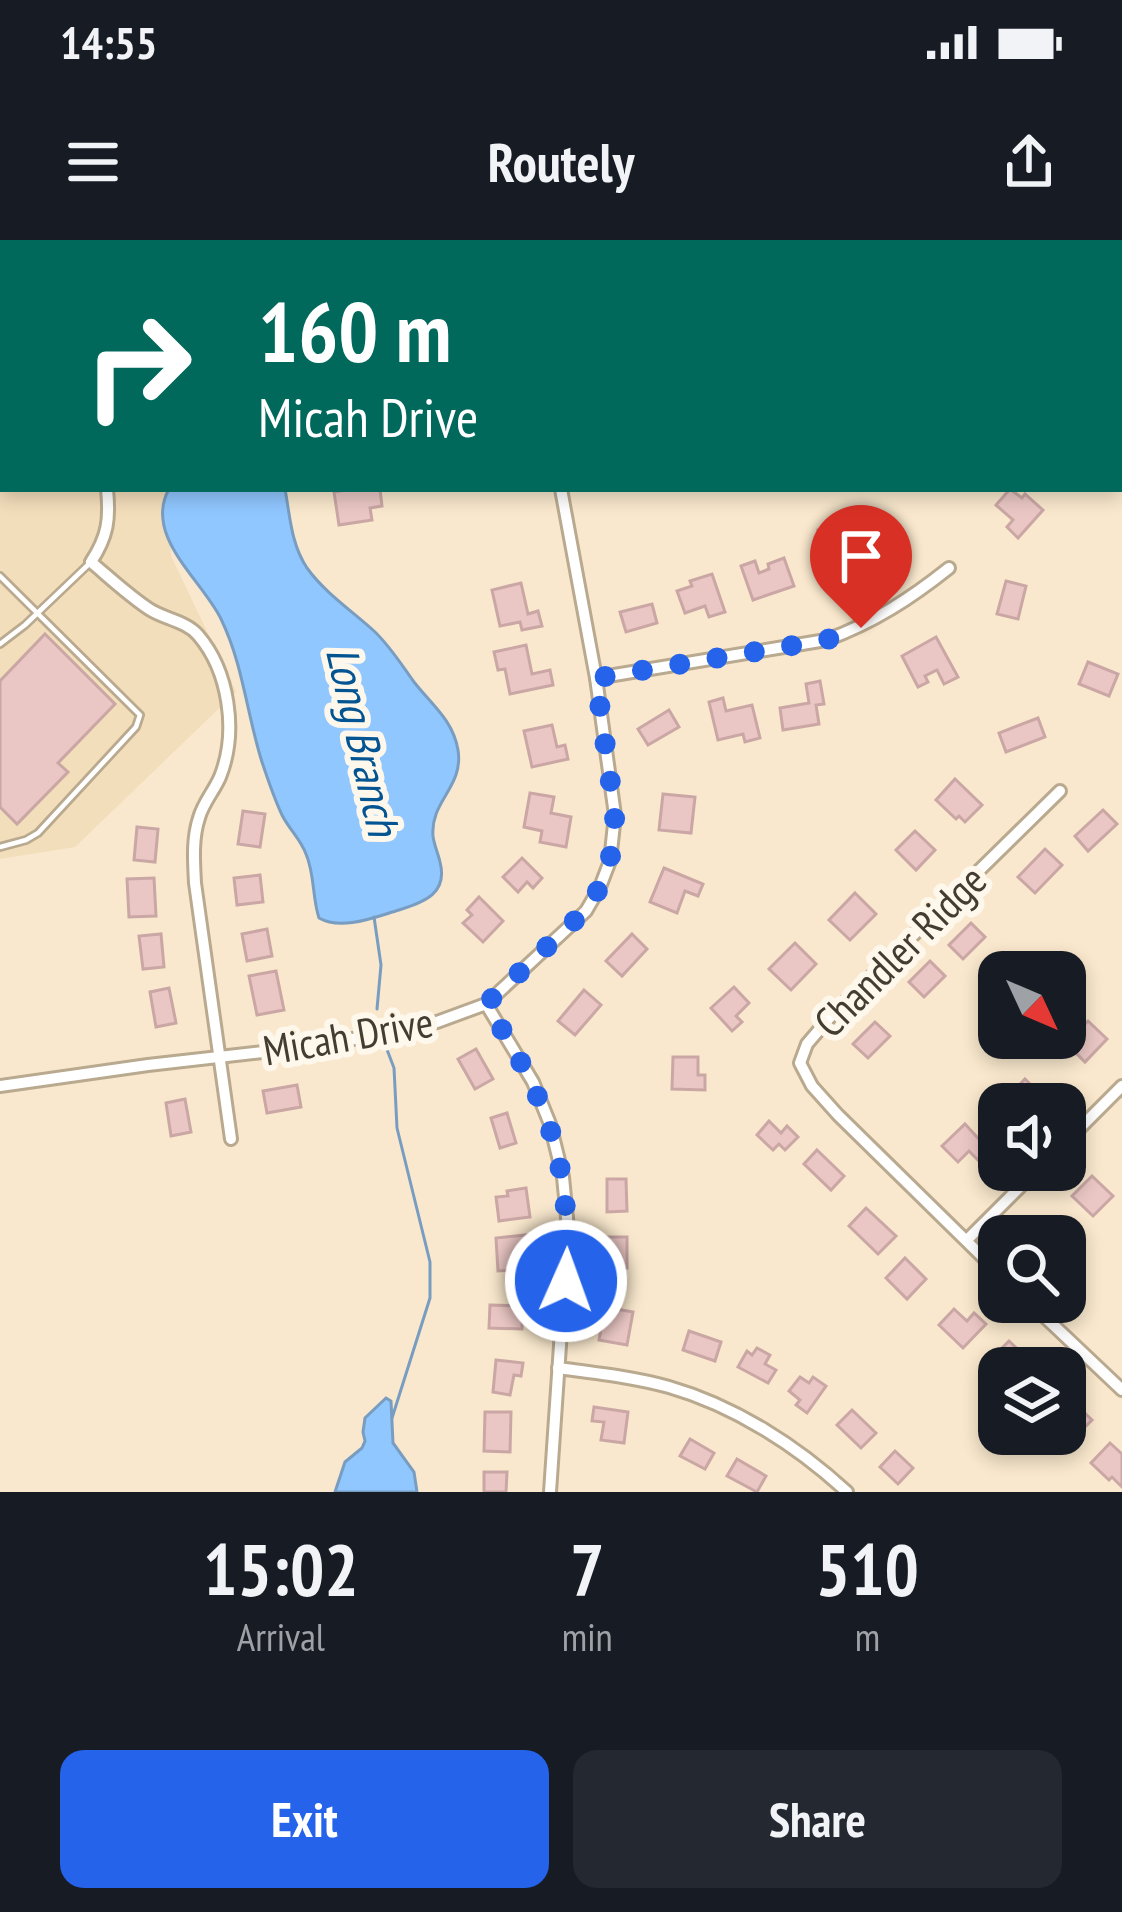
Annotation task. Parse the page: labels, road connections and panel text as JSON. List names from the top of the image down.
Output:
{
  "streets": {
    "street": ["Chandler Ridge", "Micah Drive"]
  },
  "water": ["Long Branch"],
  "north": "bottom right",
  "page": {
    "status": "14:55",
    "header": "Routely",
    "turn": ["160 m", "Micah Drive"],
    "eta": [
      "15:02",
      "Arrival",
      "7",
      "min",
      "510",
      "m"
    ],
    "buttons": ["Exit", "Share"]
  }
}
